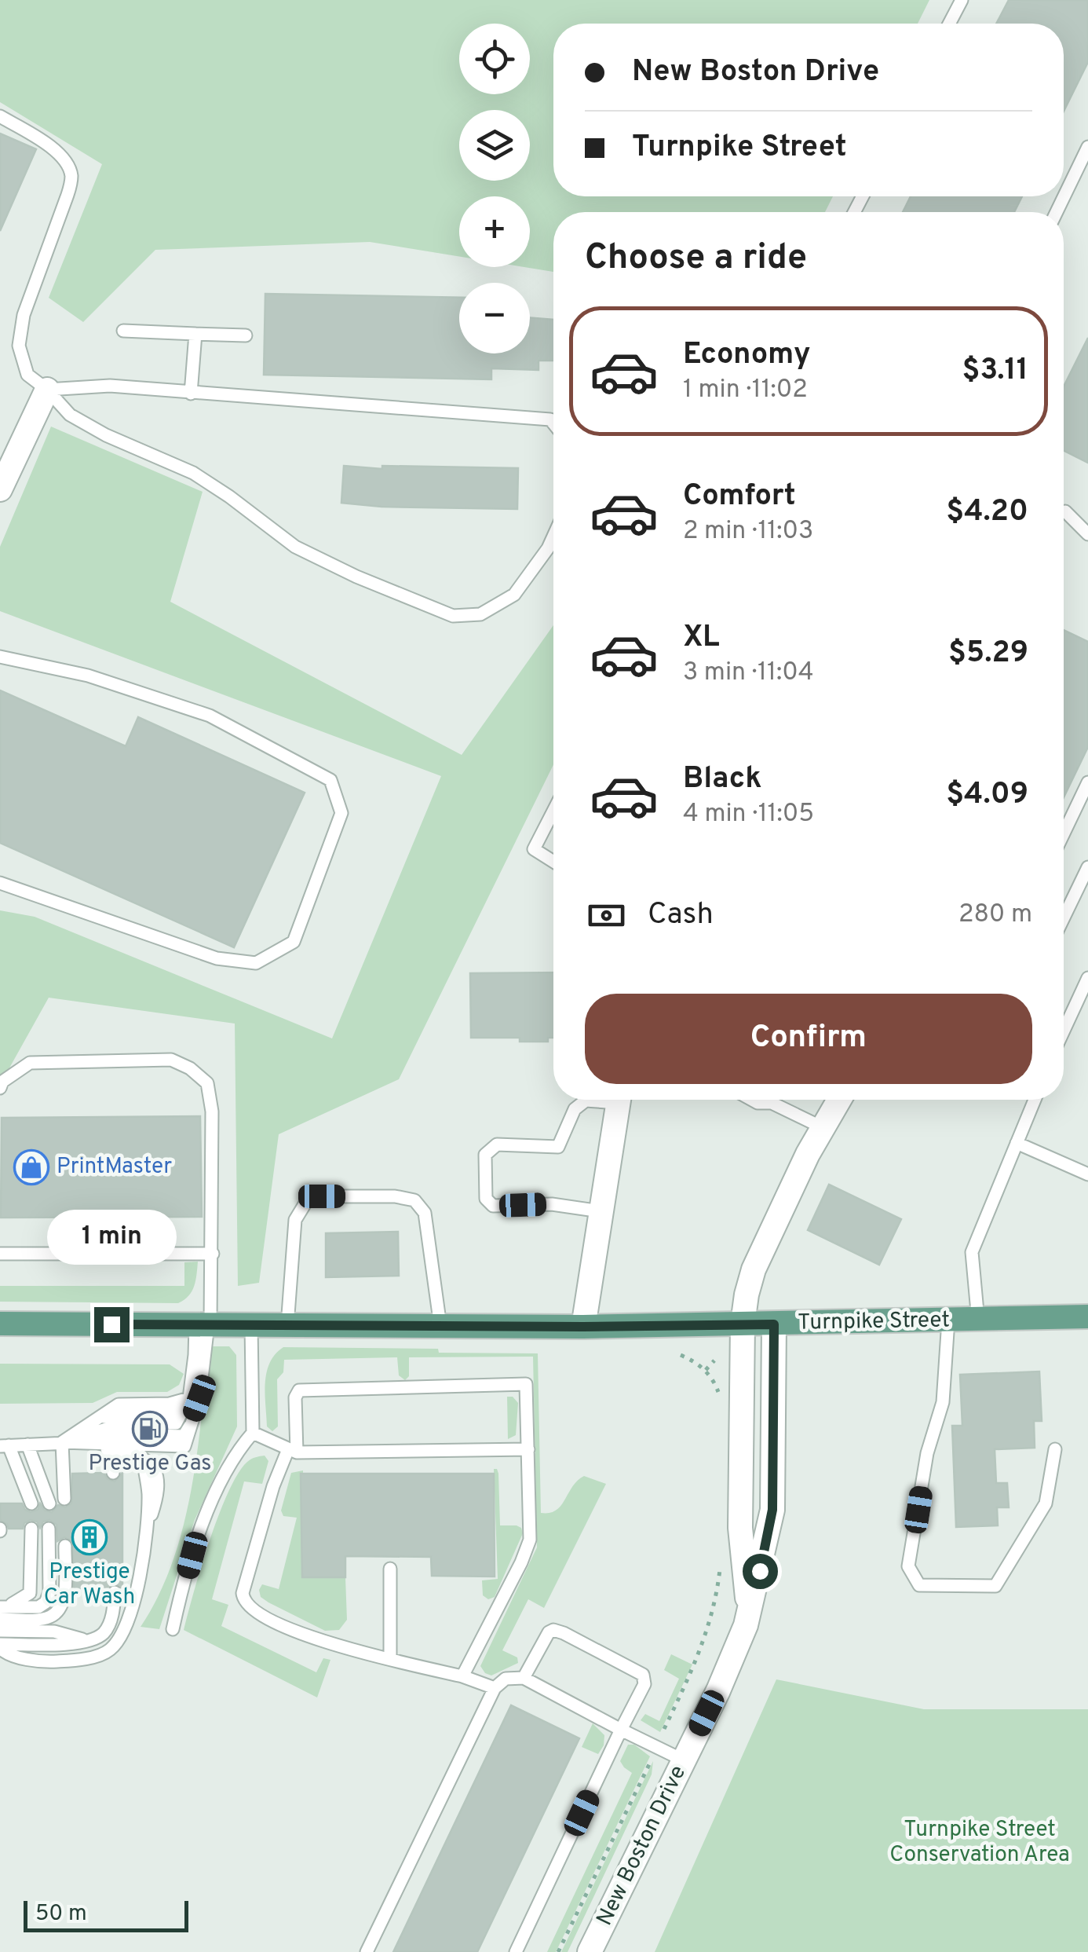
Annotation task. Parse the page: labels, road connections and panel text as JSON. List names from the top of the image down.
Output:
{
  "streets": {
    "main road": ["Turnpike Street"],
    "street": ["New Boston Drive"]
  },
  "crossings": [
    ["Turnpike Street", "New Boston Drive"]
  ],
  "parks": ["Turnpike Street Conservation Area"],
  "places": {
    "shop": ["PrintMaster"],
    "fuel station": ["Prestige Gas"],
    "building": ["Prestige Car Wash"]
  },
  "scale_bar": "50 m",
  "page": {
    "map_buttons": ["+", "−"],
    "banner": ["New Boston Drive", "Turnpike Street"],
    "heading": "Choose a ride",
    "list": [
      {
        "name": "Economy",
        "note": "1 min · 11:02",
        "value": "$3.11"
      },
      {
        "name": "Comfort",
        "note": "2 min · 11:03",
        "value": "$4.20"
      },
      {
        "name": "XL",
        "note": "3 min · 11:04",
        "value": "$5.29"
      },
      {
        "name": "Black",
        "note": "4 min · 11:05",
        "value": "$4.09"
      }
    ],
    "pay": ["Cash", "280 m"],
    "buttons": "Confirm",
    "bubble": "1 min",
    "scale": "50 m"
  }
}
